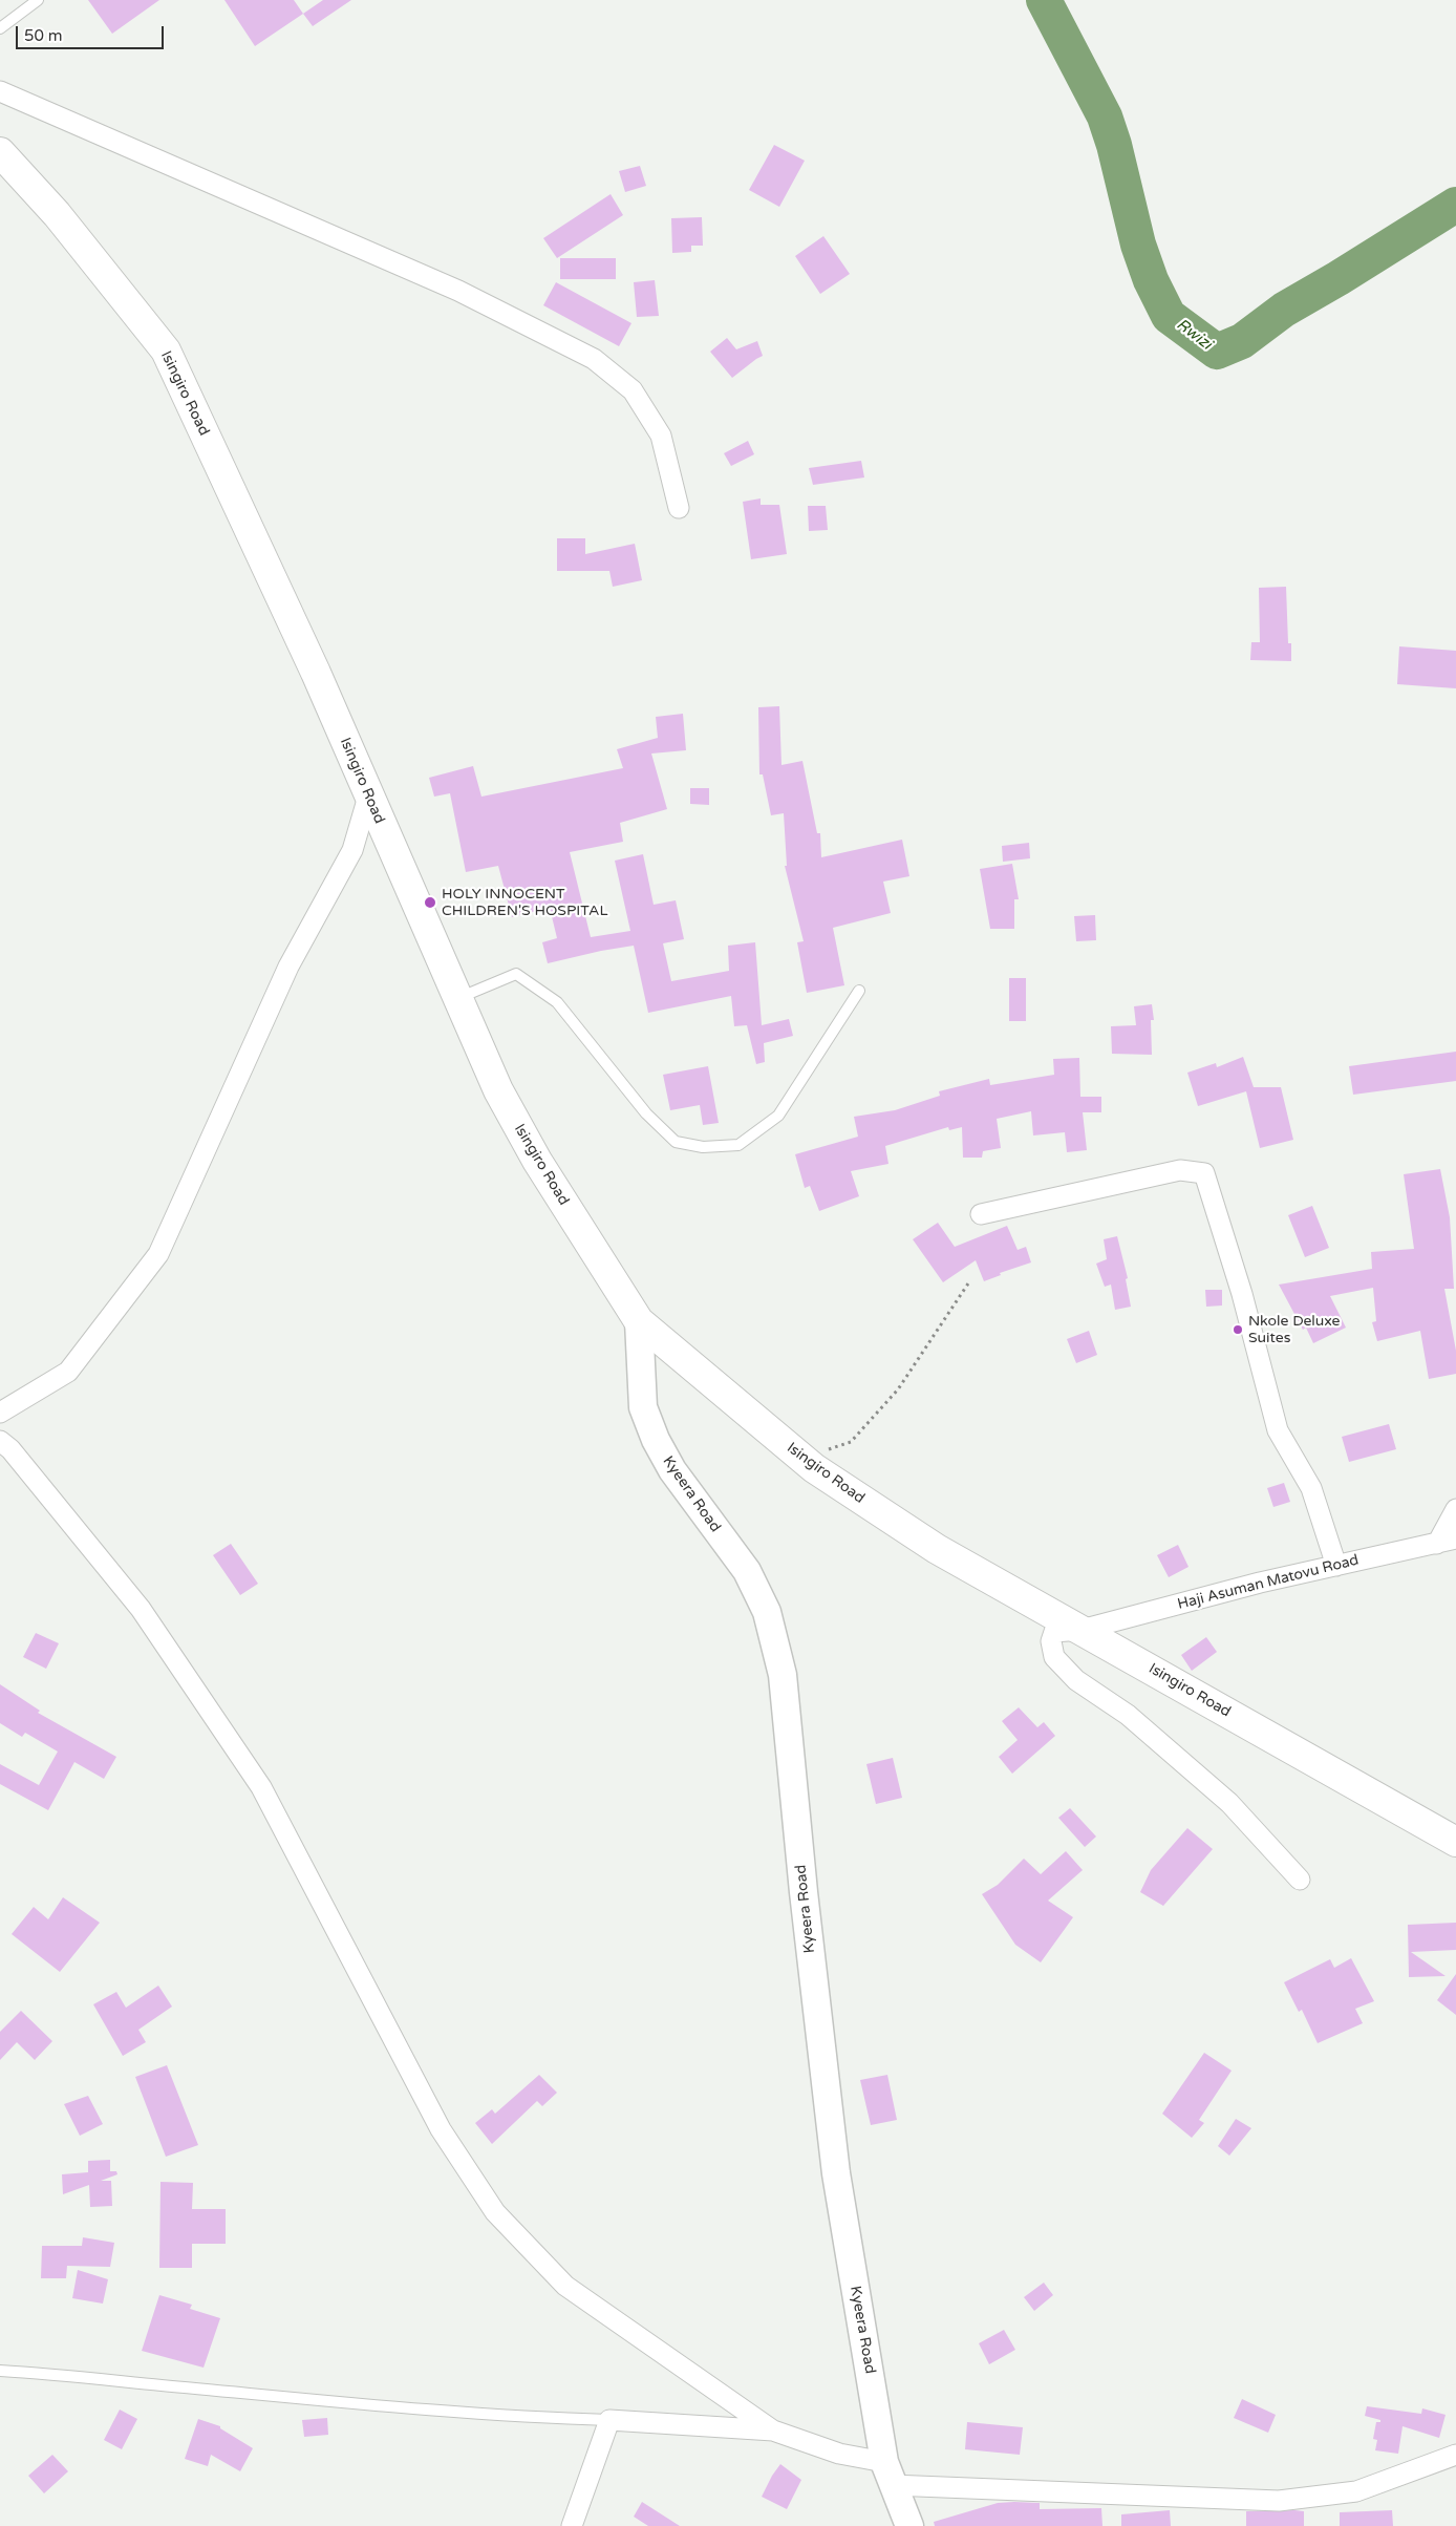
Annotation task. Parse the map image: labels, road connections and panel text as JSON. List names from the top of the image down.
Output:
{
  "streets": {
    "main road": ["Isingiro Road", "Kyeera Road"],
    "street": ["Haji Asuman Matovu Road"]
  },
  "crossings": [
    ["Isingiro Road", "Kyeera Road"],
    ["Isingiro Road", "Haji Asuman Matovu Road"]
  ],
  "water": ["Rwizi"],
  "places": ["HOLY INNOCENT CHILDREN'S HOSPITAL", "Nkole Deluxe Suites"],
  "scale_bar": "50 m"
}
